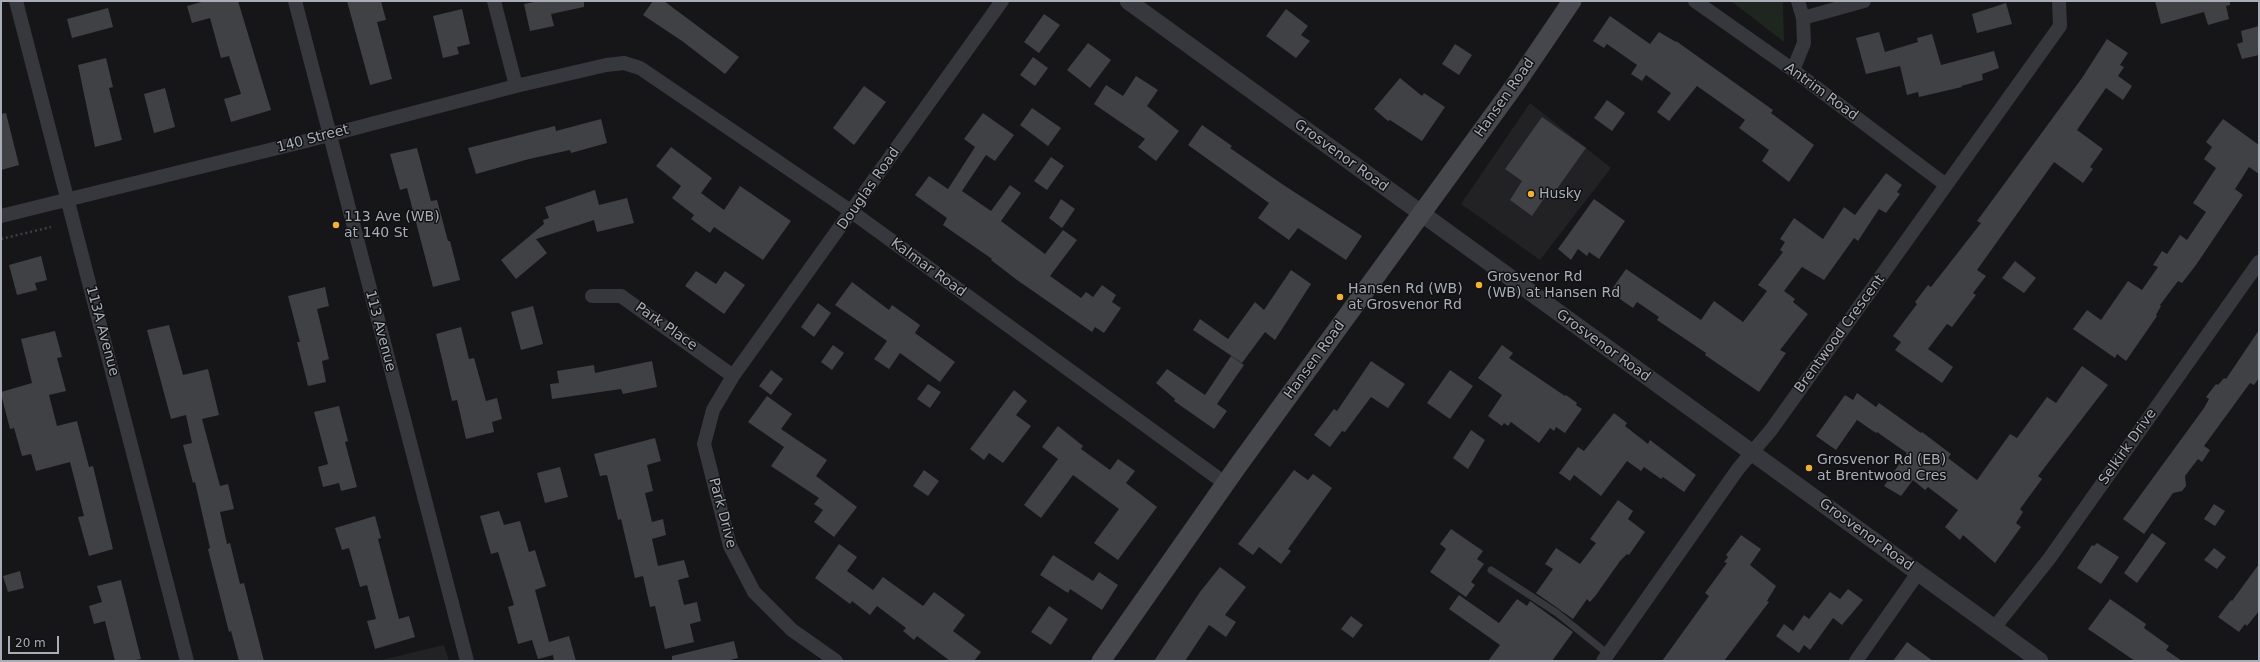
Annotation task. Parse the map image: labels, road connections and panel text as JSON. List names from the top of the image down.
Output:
{
  "streets": {
    "main road": ["Hansen Road"],
    "street": [
      "Antrim Road",
      "140 Street",
      "Grosvenor Road",
      "Douglas Road",
      "Kalmar Road",
      "Park Place",
      "113A Avenue",
      "113 Avenue",
      "Brentwood Crescent",
      "Selkirk Drive",
      "Park Drive"
    ]
  },
  "crossings": [
    ["Antrim Road", "Brentwood Crescent"],
    ["Hansen Road", "Grosvenor Road"],
    ["Hansen Road", "Kalmar Road"],
    ["140 Street", "Kalmar Road"],
    ["140 Street", "113A Avenue"],
    ["140 Street", "113 Avenue"],
    ["Grosvenor Road", "Brentwood Crescent"],
    ["Grosvenor Road", "Selkirk Drive"],
    ["Douglas Road", "Kalmar Road"],
    ["Douglas Road", "Park Place"],
    ["Douglas Road", "Park Drive"],
    ["Park Place", "Park Drive"]
  ],
  "places": [
    "Husky",
    "113 Ave (WB) at 140 St",
    "Grosvenor Rd (WB) at Hansen Rd",
    "Hansen Rd (WB) at Grosvenor Rd",
    "Grosvenor Rd (EB) at Brentwood Cres"
  ],
  "scale_bar": "20 m"
}
